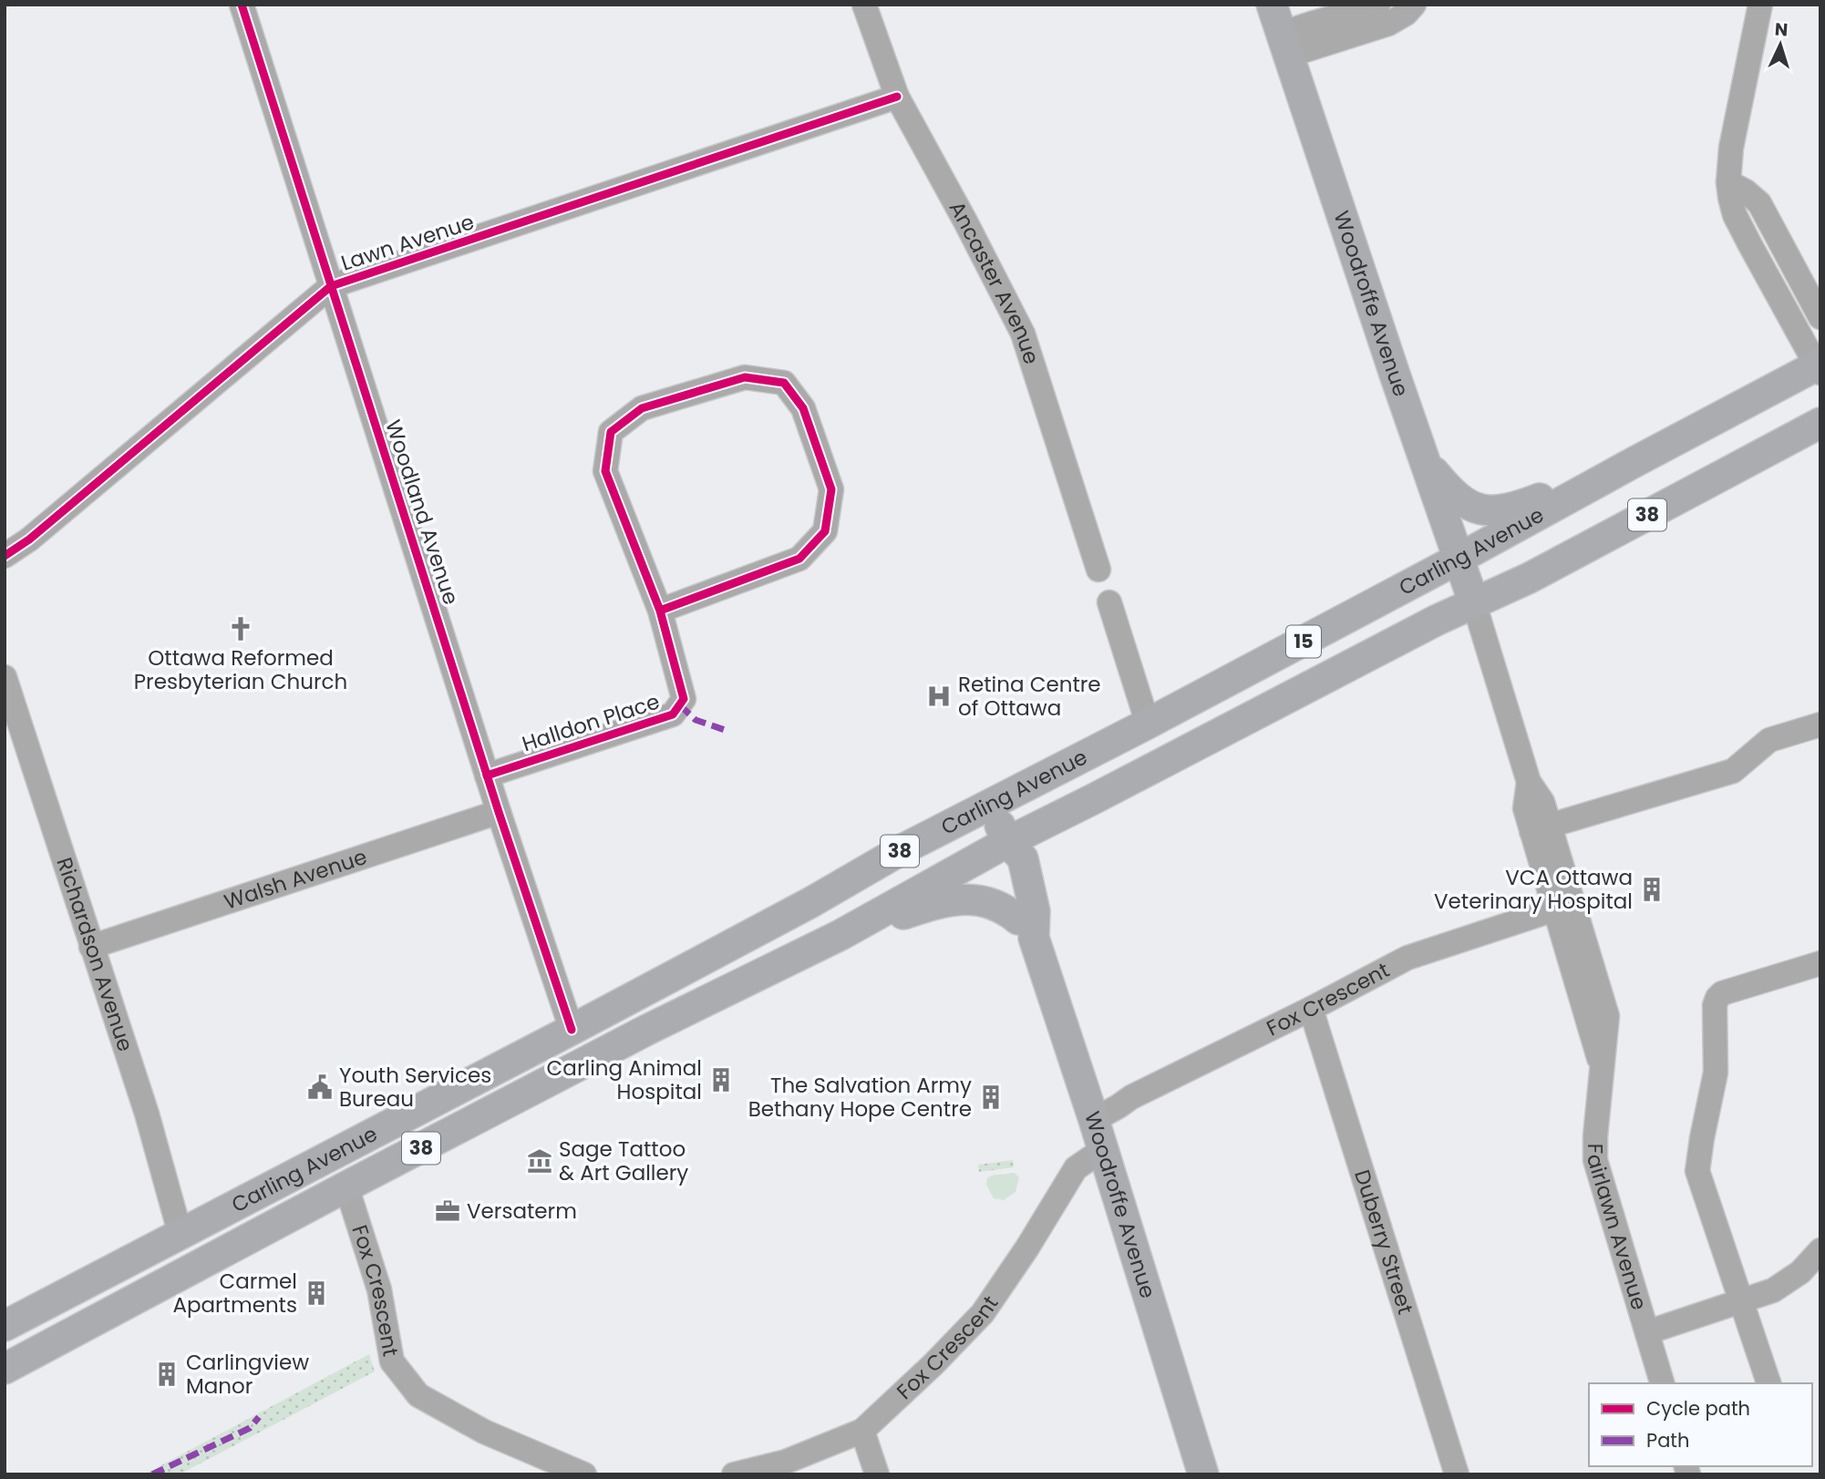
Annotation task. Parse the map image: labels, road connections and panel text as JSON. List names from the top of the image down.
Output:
{
  "streets": {
    "main road": [
      "Woodroffe Avenue",
      "38",
      "Carling Avenue",
      "15"
    ],
    "street": [
      "Lawn Avenue",
      "Ancaster Avenue",
      "Woodland Avenue",
      "Halldon Place",
      "Walsh Avenue",
      "Richardson Avenue",
      "Fox Crescent",
      "Fairlawn Avenue",
      "Duberry Street"
    ]
  },
  "crossings": [
    ["Lawn Avenue", "Ancaster Avenue"],
    ["Lawn Avenue", "Woodland Avenue"],
    ["Woodroffe Avenue", "Carling Avenue"],
    ["Woodroffe Avenue", "Fox Crescent"],
    ["Woodroffe Avenue", "Fairlawn Avenue"],
    ["Woodland Avenue", "Carling Avenue"],
    ["Woodland Avenue", "Halldon Place"],
    ["Woodland Avenue", "Walsh Avenue"],
    ["Carling Avenue", "Richardson Avenue"],
    ["Carling Avenue", "Fox Crescent"],
    ["Carling Avenue", "Fairlawn Avenue"],
    ["Walsh Avenue", "Richardson Avenue"],
    ["Fox Crescent", "Fairlawn Avenue"],
    ["Fox Crescent", "Duberry Street"]
  ],
  "places": {
    "church": ["Ottawa Reformed Presbyterian Church"],
    "hospital": ["Retina Centre of Ottawa"],
    "building": [
      "VCA Ottawa Veterinary Hospital",
      "Carling Animal Hospital",
      "The Salvation Army Bethany Hope Centre",
      "Carmel Apartments",
      "Carlingview Manor"
    ],
    "public building": ["Youth Services Bureau"],
    "museum": ["Sage Tattoo & Art Gallery"],
    "office": ["Versaterm"]
  },
  "legend": ["Cycle path", "Path"],
  "north": "top"
}
